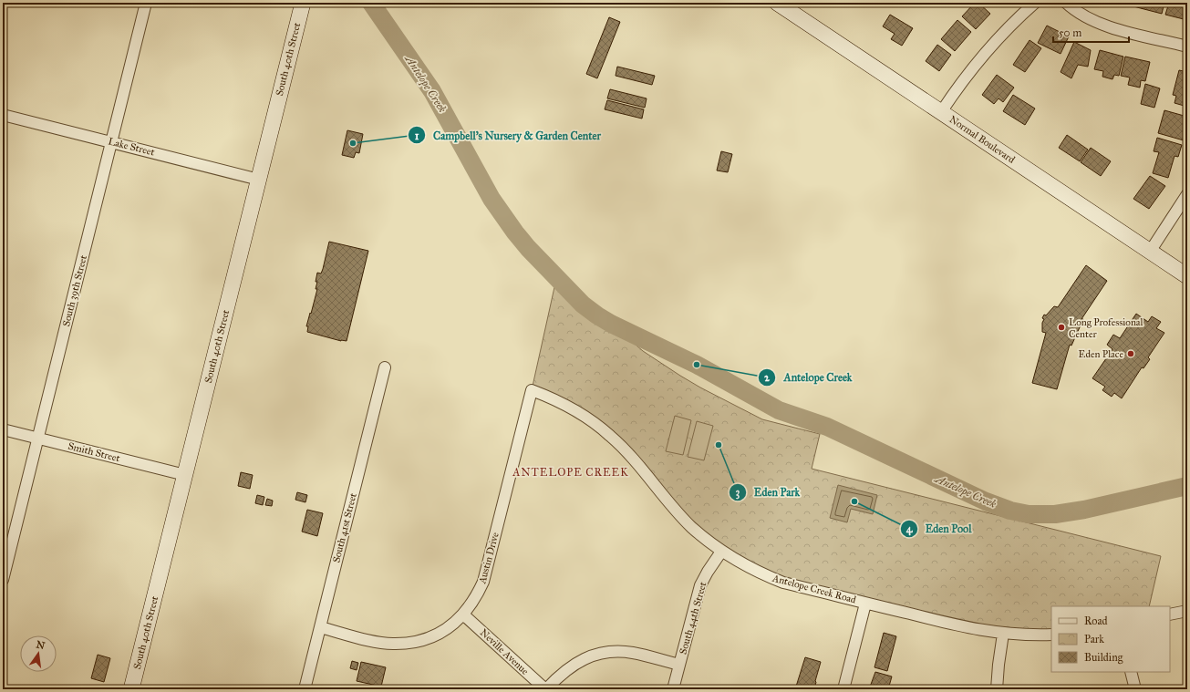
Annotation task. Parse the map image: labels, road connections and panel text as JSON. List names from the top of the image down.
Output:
{
  "streets": {
    "main road": ["South 40th Street", "Normal Boulevard"],
    "street": [
      "Lake Street",
      "South 39th Street",
      "Smith Street",
      "South 41st Street",
      "Austin Drive",
      "Antelope Creek Road",
      "South 44th Street",
      "Neville Avenue"
    ]
  },
  "crossings": [
    ["South 40th Street", "Lake Street"],
    ["South 40th Street", "Smith Street"],
    ["Lake Street", "South 39th Street"],
    ["South 39th Street", "Smith Street"],
    ["South 41st Street", "Austin Drive"],
    ["Austin Drive", "Antelope Creek Road"],
    ["Austin Drive", "Neville Avenue"],
    ["Antelope Creek Road", "South 44th Street"]
  ],
  "districts": ["ANTELOPE CREEK"],
  "water": ["Antelope Creek"],
  "places": [
    "Campbell's Nursery & Garden Center",
    "Long Professional Center",
    "Eden Place",
    "Antelope Creek",
    "Eden Park",
    "Eden Pool"
  ],
  "legend": ["Road", "Park", "Building"],
  "scale_bar": "50 m",
  "north": "top"
}
